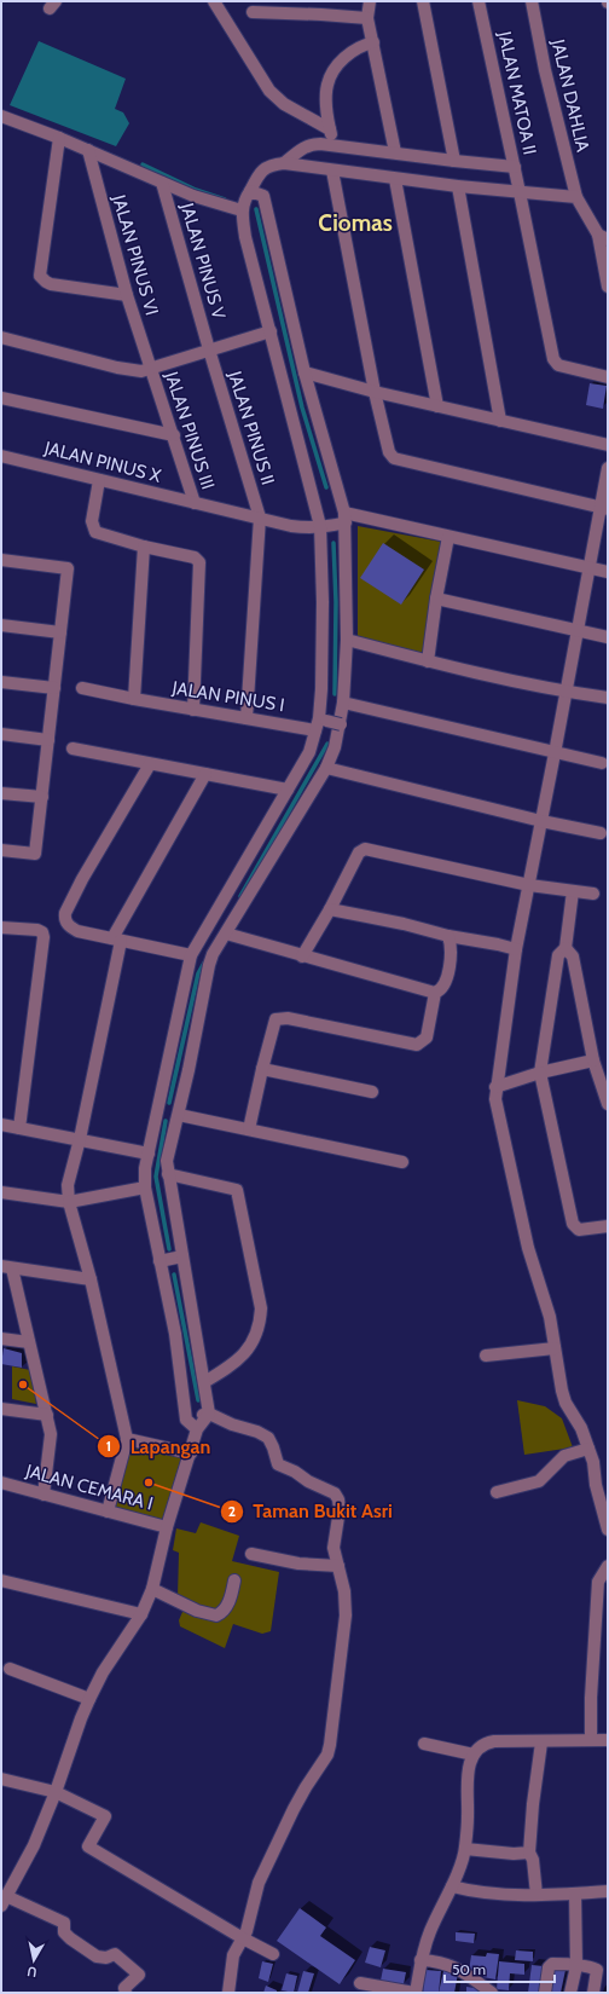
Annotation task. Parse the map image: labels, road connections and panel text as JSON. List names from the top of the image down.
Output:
{
  "streets": {
    "street": [
      "JALAN MATOA II",
      "JALAN DAHLIA",
      "JALAN PINUS VI",
      "JALAN PINUS V",
      "JALAN PINUS II",
      "JALAN PINUS III",
      "JALAN PINUS X",
      "JALAN PINUS I",
      "JALAN CEMARA I"
    ]
  },
  "crossings": [
    ["JALAN PINUS VI", "JALAN PINUS III"],
    ["JALAN PINUS V", "JALAN PINUS II"],
    ["JALAN PINUS II", "JALAN PINUS X"],
    ["JALAN PINUS III", "JALAN PINUS X"]
  ],
  "districts": ["Ciomas"],
  "places": ["Lapangan", "Taman Bukit Asri"],
  "scale_bar": "50 m",
  "north": "bottom"
}
